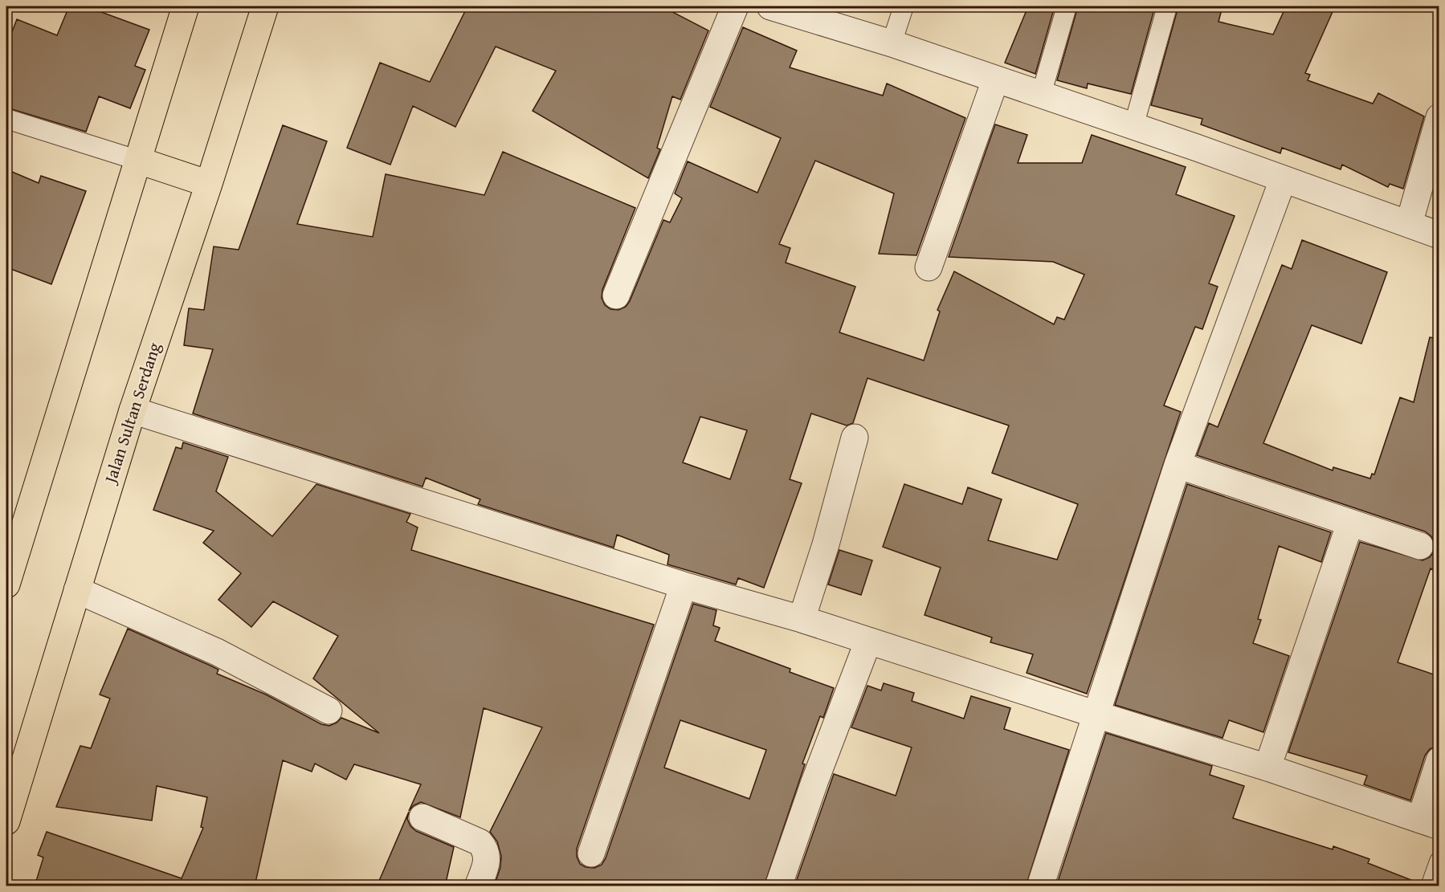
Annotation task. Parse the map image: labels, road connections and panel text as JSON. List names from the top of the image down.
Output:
{
  "streets": {
    "highway": ["Jalan Sultan Serdang"]
  }
}
